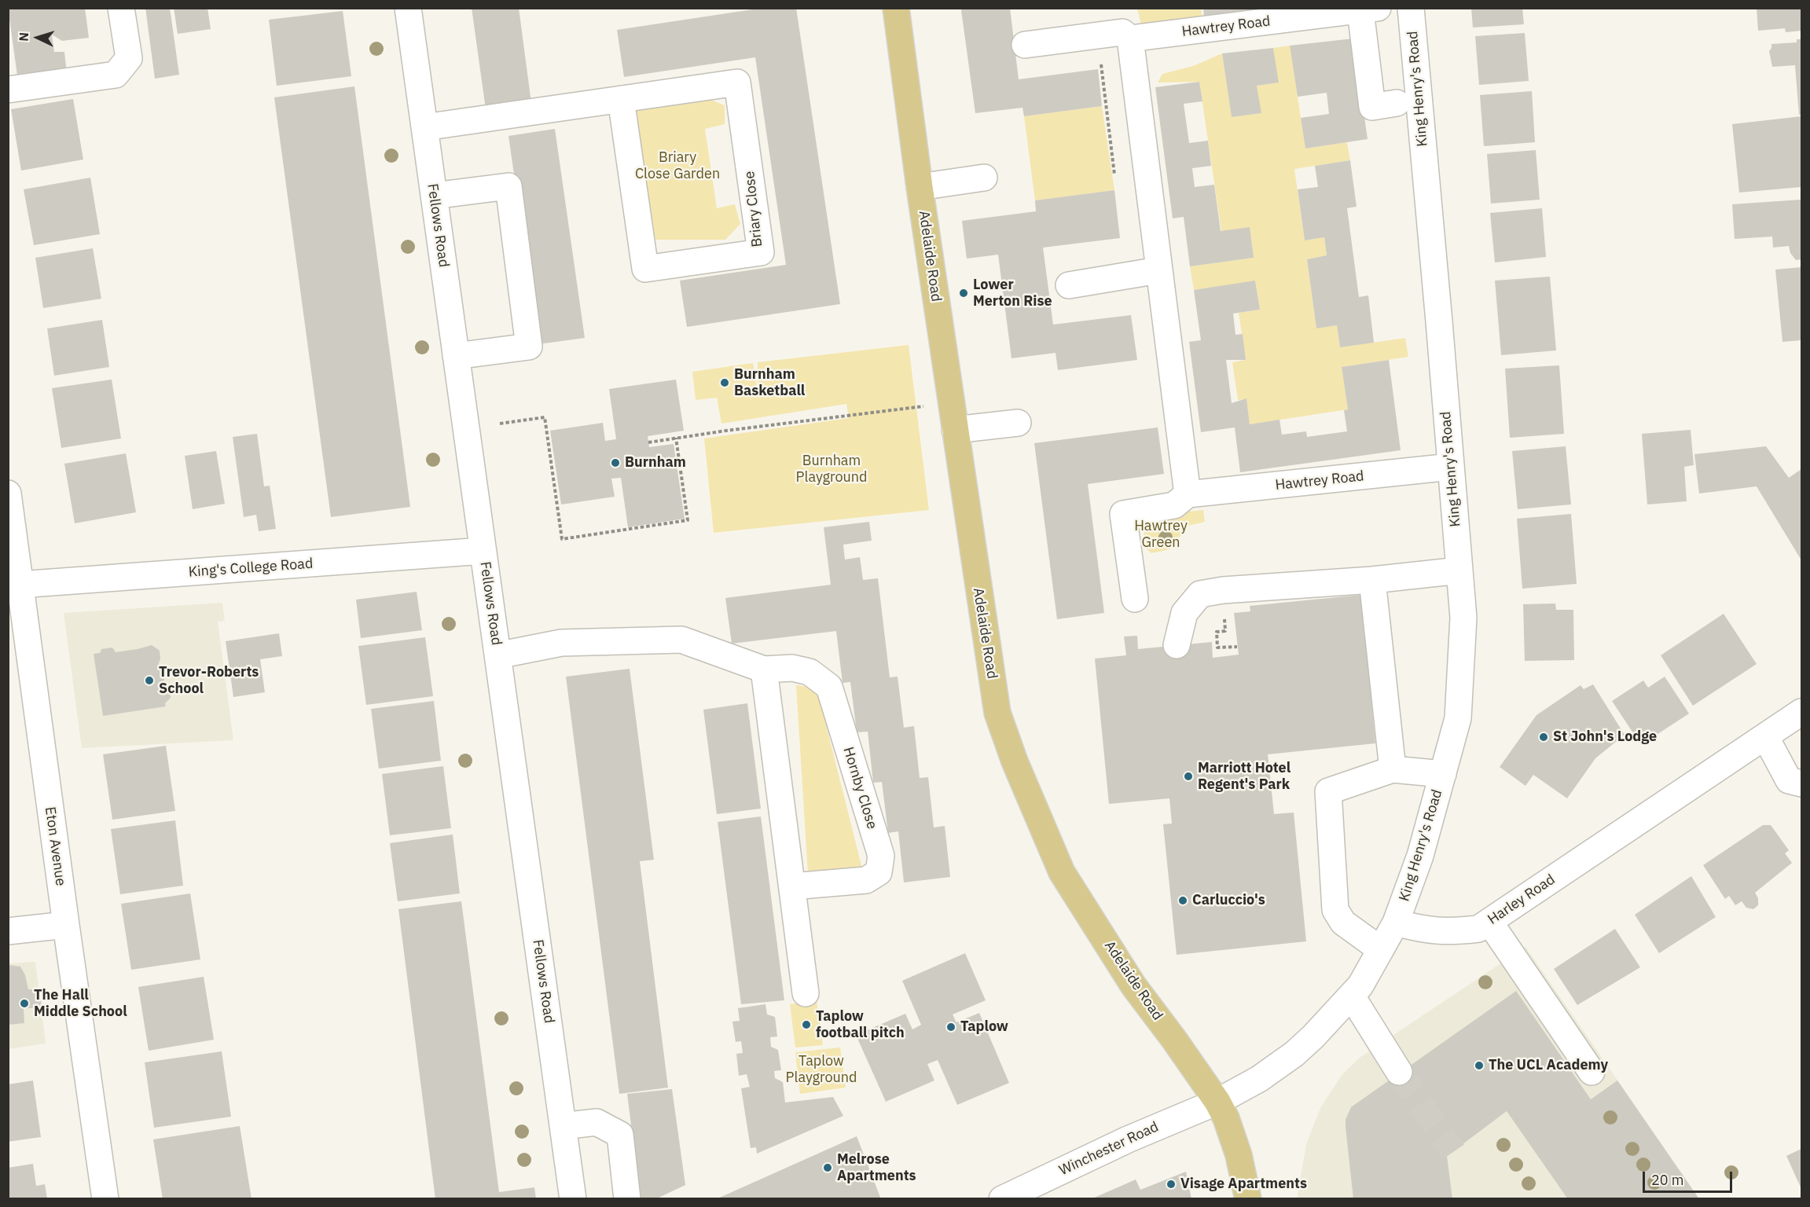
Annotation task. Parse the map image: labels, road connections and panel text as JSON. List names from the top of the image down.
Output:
{
  "streets": {
    "main road": ["Adelaide Road"],
    "street": [
      "Hawtrey Road",
      "King Henry's Road",
      "Briary Close",
      "Fellows Road",
      "King's College Road",
      "Hornby Close",
      "Eton Avenue",
      "Harley Road",
      "Winchester Road"
    ]
  },
  "crossings": [
    ["Hawtrey Road", "King Henry's Road"],
    ["King Henry's Road", "Harley Road"],
    ["Briary Close", "Fellows Road"],
    ["Fellows Road", "King's College Road"],
    ["Fellows Road", "Hornby Close"],
    ["Adelaide Road", "Winchester Road"],
    ["King's College Road", "Eton Avenue"]
  ],
  "parks": [
    "Briary Close Garden",
    "Burnham Playground",
    "Hawtrey Green",
    "Taplow Playground"
  ],
  "places": [
    "Lower Merton Rise",
    "Burnham Basketball",
    "Burnham",
    "Trevor-Roberts School",
    "St John's Lodge",
    "Marriott Hotel Regent's Park",
    "Carluccio's",
    "The Hall Middle School",
    "Taplow football pitch",
    "Taplow",
    "The UCL Academy",
    "Melrose Apartments",
    "Visage Apartments"
  ],
  "scale_bar": "20 m",
  "north": "left"
}
